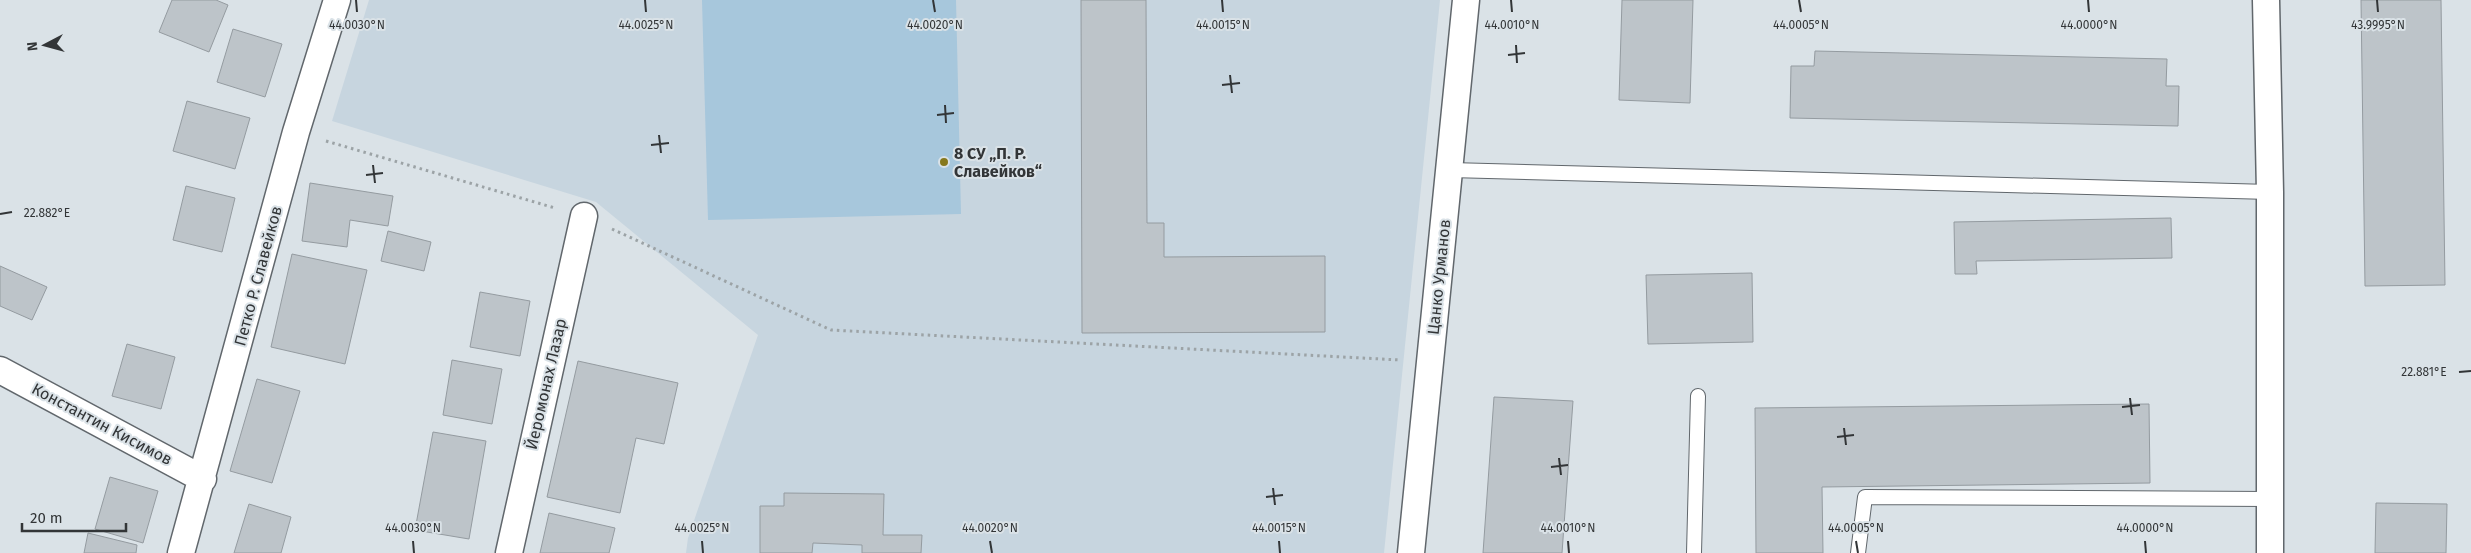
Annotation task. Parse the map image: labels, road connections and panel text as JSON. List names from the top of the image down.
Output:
{
  "streets": {
    "street": [
      "Петко Р. Славейков",
      "Цанко Урманов",
      "Йеромонах Лазар",
      "Константин Кисимов"
    ]
  },
  "crossings": [
    ["Петко Р. Славейков", "Константин Кисимов"]
  ],
  "places": ["8 СУ „П. Р. Славейков“"],
  "scale_bar": "20 m",
  "north": "left",
  "coordinates": [
    "44.0030°N",
    "44.0025°N",
    "44.0020°N",
    "44.0015°N",
    "44.0010°N",
    "44.0005°N",
    "44.0000°N",
    "43.9995°N",
    "22.882°E",
    "22.881°E"
  ]
}
